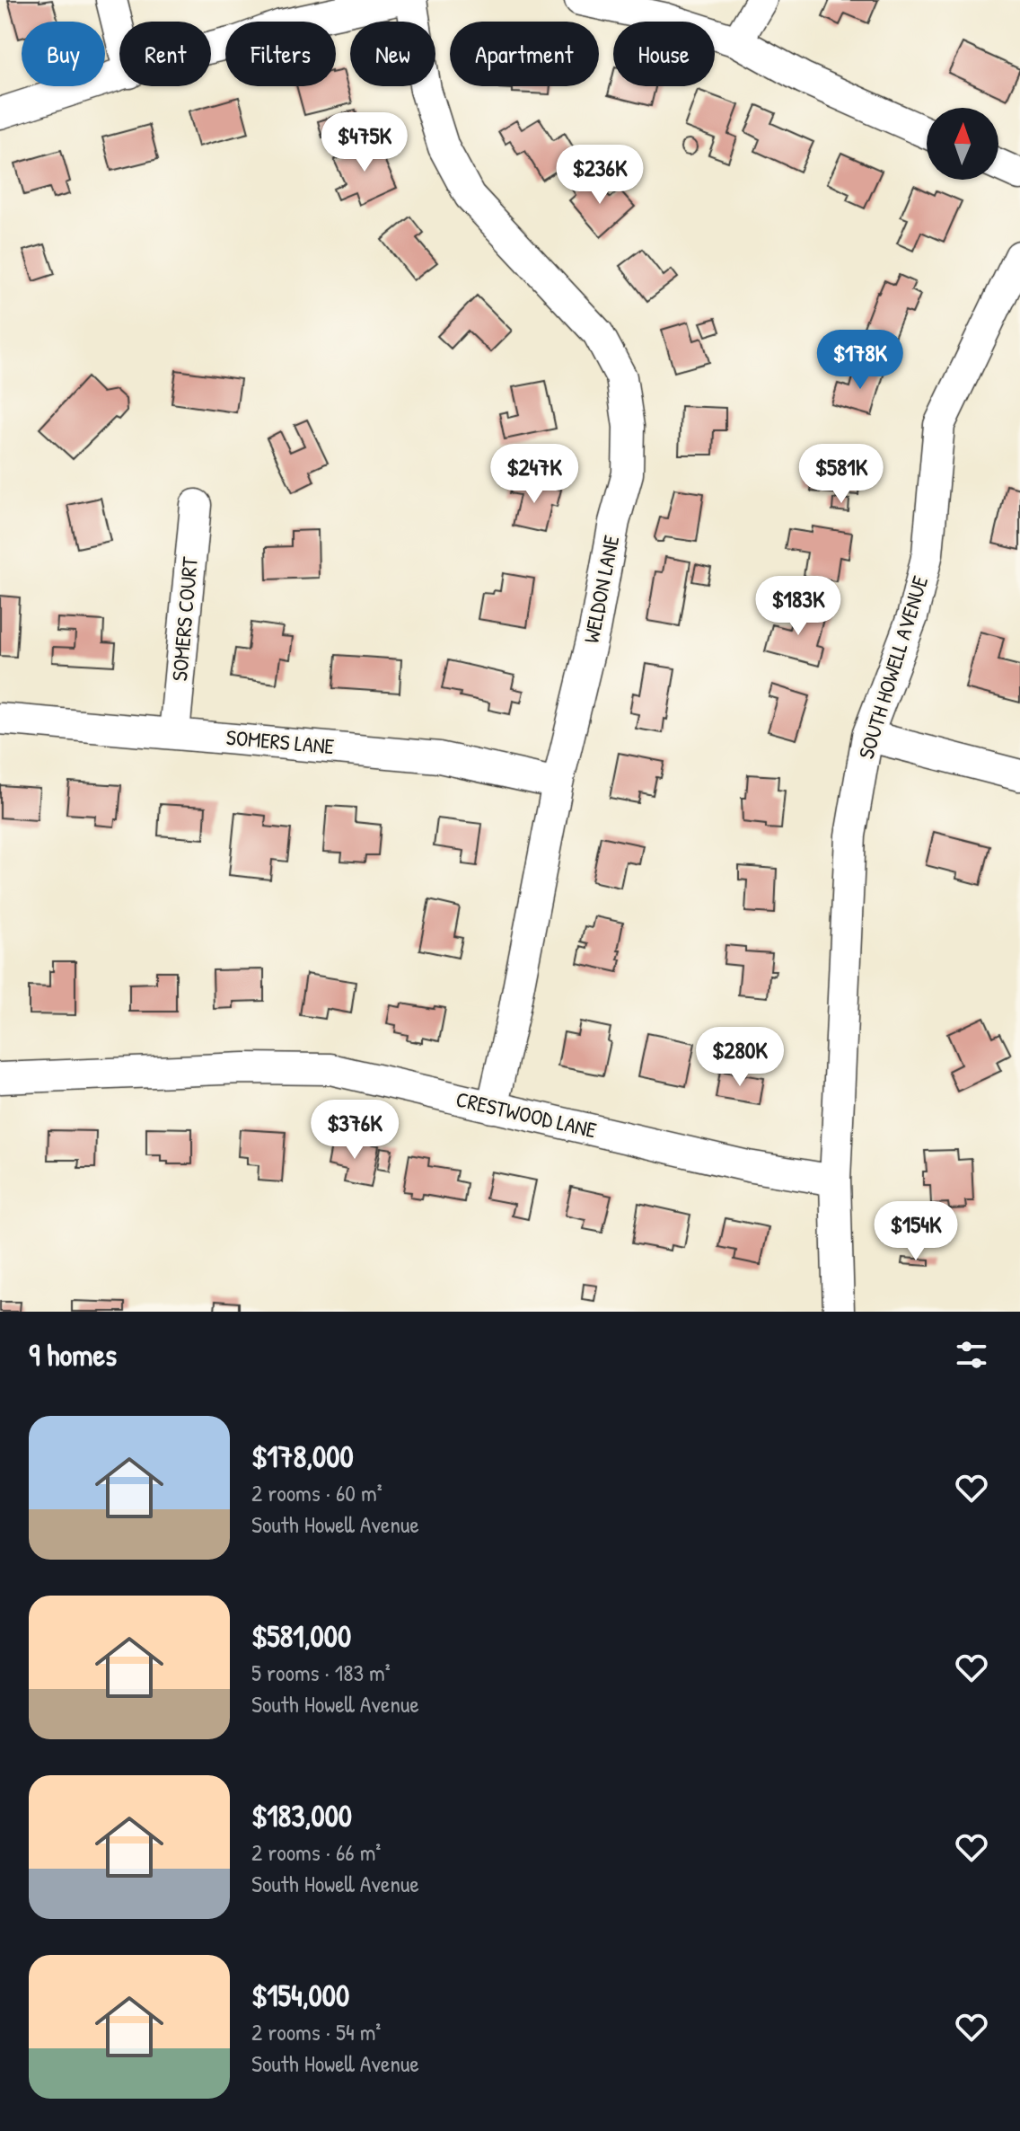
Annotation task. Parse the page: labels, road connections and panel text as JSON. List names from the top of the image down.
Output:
{
  "streets": {
    "street": [
      "WELDON LANE",
      "SOMERS COURT",
      "SOUTH HOWELL AVENUE",
      "SOMERS LANE",
      "CRESTWOOD LANE"
    ]
  },
  "crossings": [
    ["WELDON LANE", "SOMERS LANE"],
    ["WELDON LANE", "CRESTWOOD LANE"],
    ["SOMERS COURT", "SOMERS LANE"],
    ["SOUTH HOWELL AVENUE", "CRESTWOOD LANE"]
  ],
  "north": "top",
  "page": {
    "chip": [
      "Buy",
      "Rent",
      "Filters",
      "New",
      "Apartment",
      "House"
    ],
    "price": [
      "$475K",
      "$236K",
      "$178K",
      "$247K",
      "$581K",
      "$183K",
      "$280K",
      "$376K",
      "$154K"
    ],
    "heading": "9 homes",
    "list": [
      {
        "name": "$178,000",
        "note": "2 rooms · 60 m² · South Howell Avenue"
      },
      {
        "name": "$581,000",
        "note": "5 rooms · 183 m² · South Howell Avenue"
      },
      {
        "name": "$183,000",
        "note": "2 rooms · 66 m² · South Howell Avenue"
      },
      {
        "name": "$154,000",
        "note": "2 rooms · 54 m² · South Howell Avenue"
      }
    ]
  }
}
